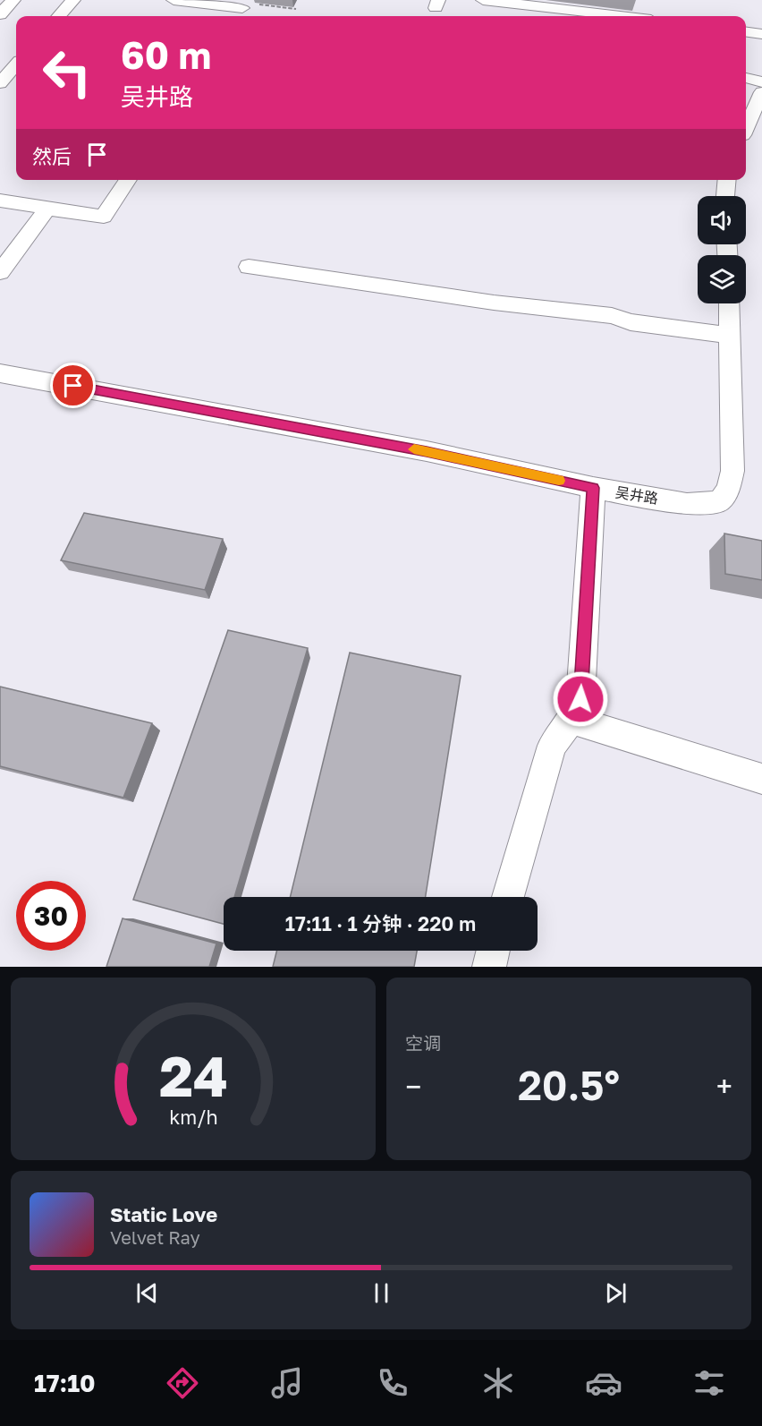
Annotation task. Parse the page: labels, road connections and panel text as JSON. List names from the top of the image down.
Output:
{
  "streets": {
    "street": ["吴井路"]
  },
  "page": {
    "turn": ["60 m", "吴井路"],
    "then": "然后",
    "limit": "30",
    "trip": "17:11 · 1 分钟 · 220 m",
    "tile": "空调",
    "heat": ["−", "20.5°", "+"],
    "song": ["Static Love", "Velvet Ray"],
    "tabs": "17:10",
    "gauge": ["24", "km/h"]
  }
}
